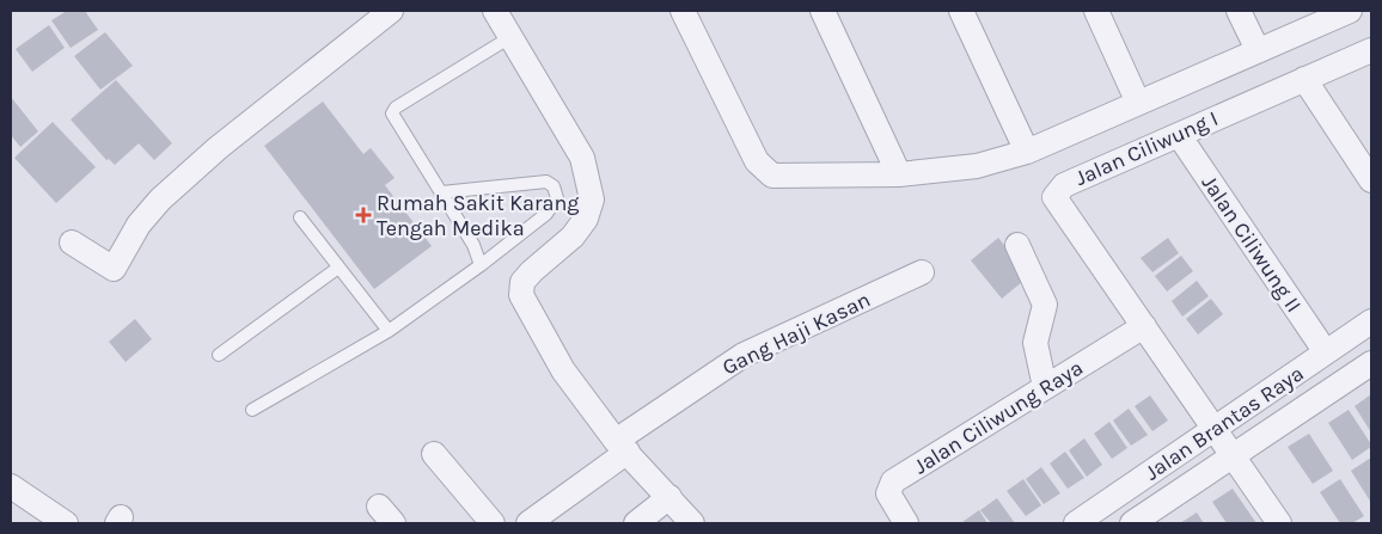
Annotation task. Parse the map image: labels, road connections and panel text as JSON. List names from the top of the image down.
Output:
{
  "streets": {
    "street": [
      "Jalan Ciliwung I",
      "Jalan Ciliwung II",
      "Gang Haji Kasan",
      "Jalan Ciliwung Raya",
      "Jalan Brantas Raya"
    ]
  },
  "crossings": [
    ["Jalan Ciliwung I", "Jalan Ciliwung II"],
    ["Jalan Ciliwung I", "Jalan Ciliwung Raya"],
    ["Jalan Ciliwung I", "Jalan Brantas Raya"],
    ["Jalan Ciliwung II", "Jalan Brantas Raya"]
  ],
  "places": {
    "health": ["Rumah Sakit Karang Tengah Medika"]
  }
}
